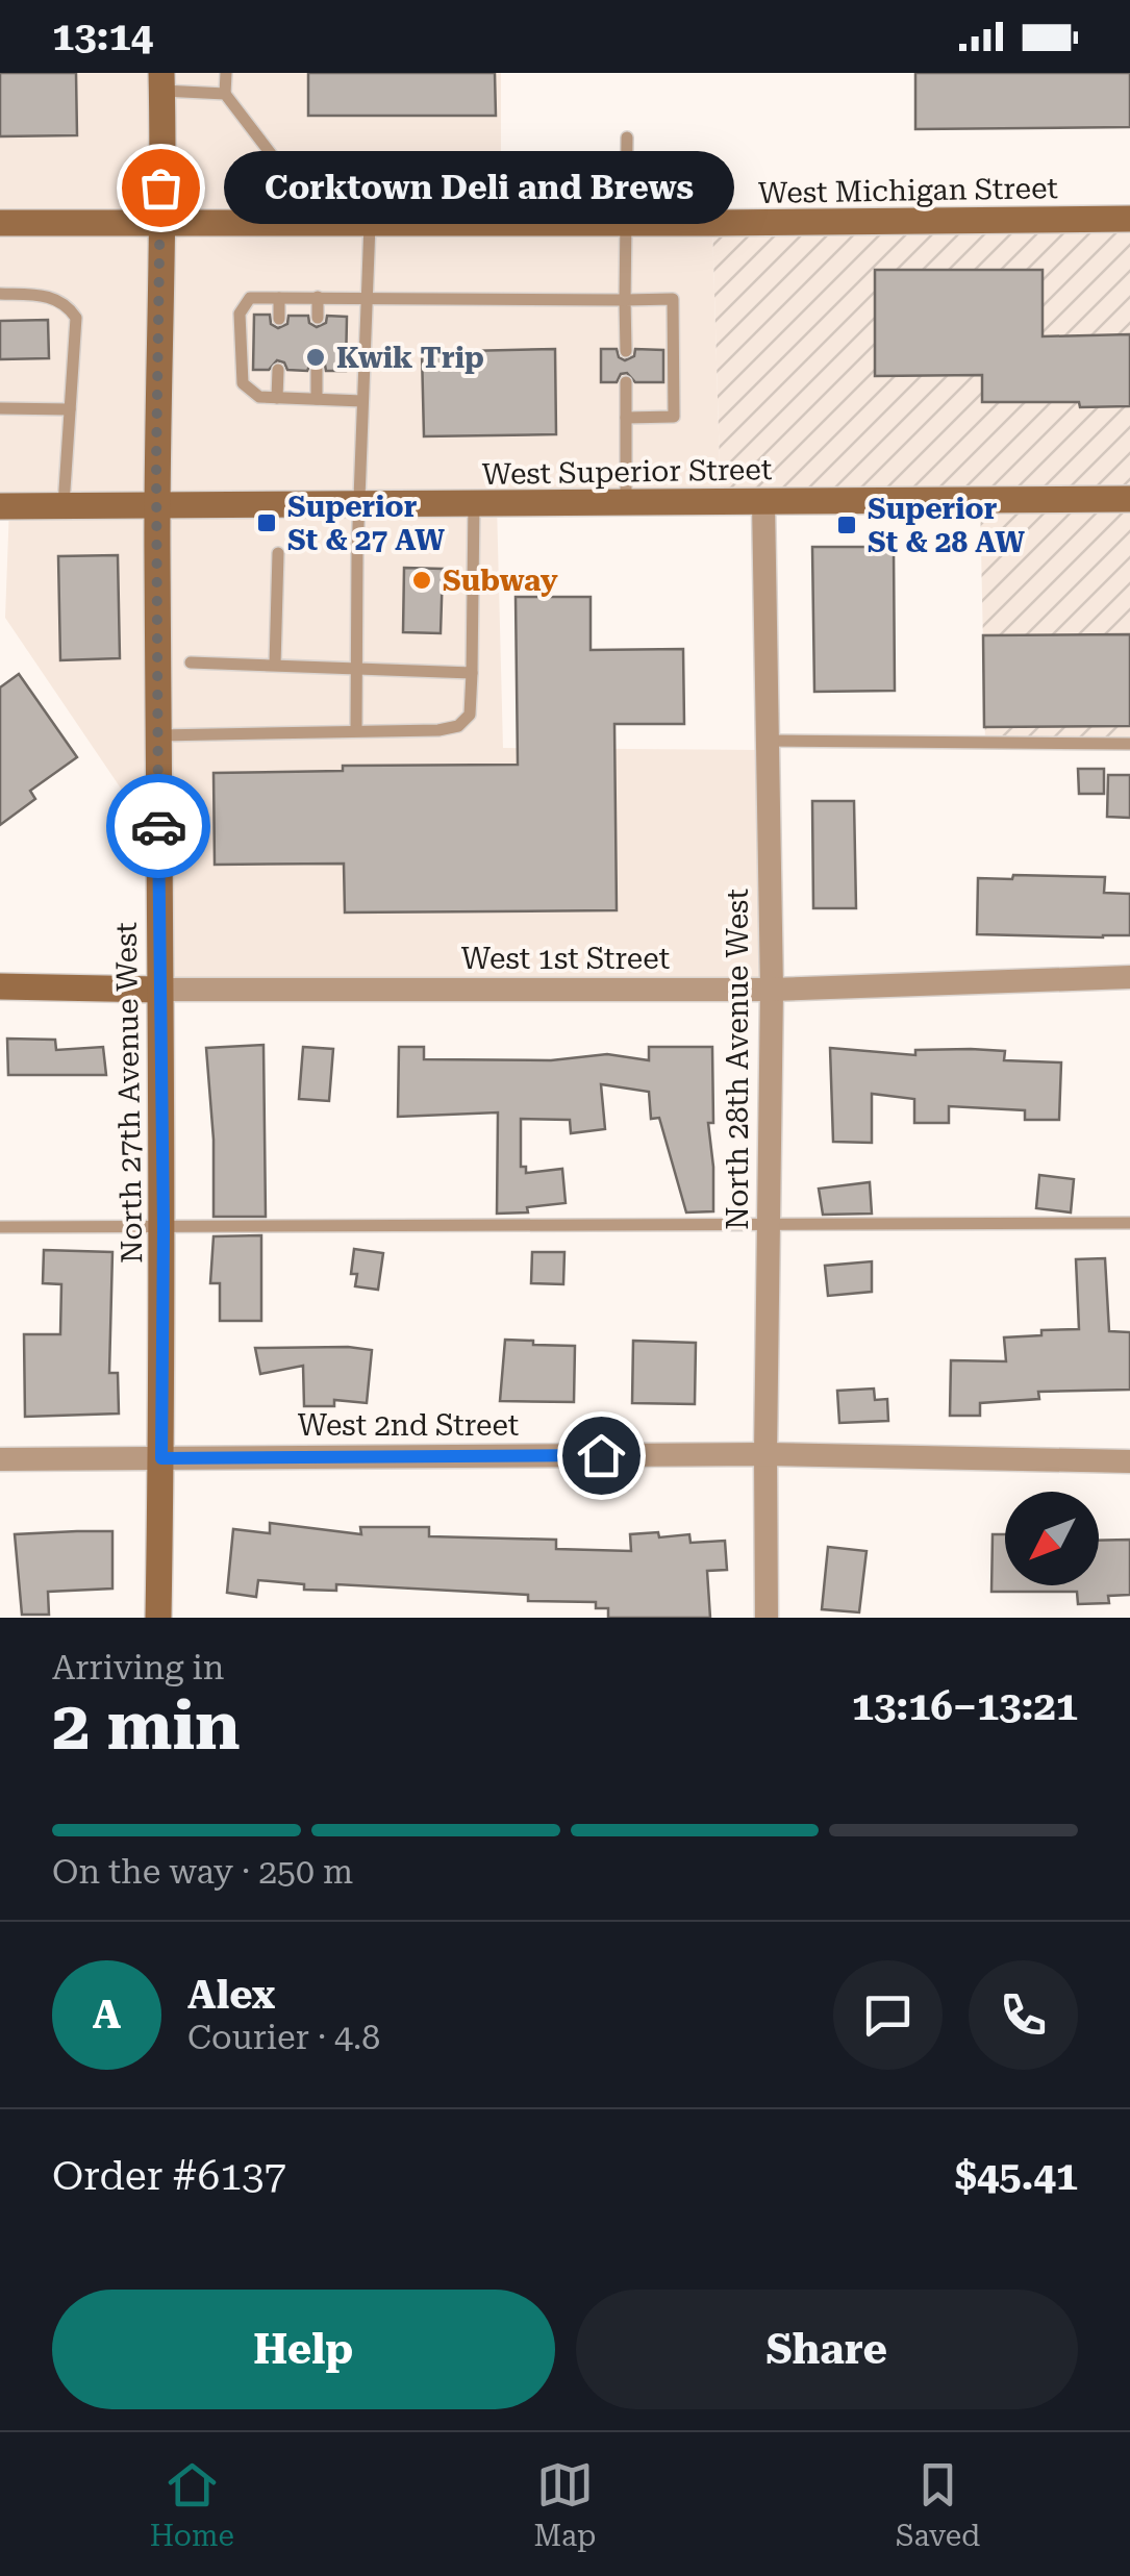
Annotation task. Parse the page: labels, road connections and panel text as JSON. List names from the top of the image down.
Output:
{
  "streets": {
    "street": [
      "West Michigan Street",
      "West Superior Street",
      "West 1st Street",
      "North 28th Avenue West",
      "North 27th Avenue West",
      "West 2nd Street"
    ]
  },
  "crossings": [
    ["West Michigan Street", "North 27th Avenue West"],
    ["West Superior Street", "North 28th Avenue West"],
    ["West Superior Street", "North 27th Avenue West"],
    ["West 1st Street", "North 28th Avenue West"],
    ["West 1st Street", "North 27th Avenue West"],
    ["North 28th Avenue West", "West 2nd Street"],
    ["North 27th Avenue West", "West 2nd Street"]
  ],
  "places": {
    "other": ["Corktown Deli and Brews", "Kwik Trip", "Subway"],
    "transit": ["Superior St & 27 AW", "Superior St & 28 AW"]
  },
  "north": "bottom left",
  "page": {
    "status": "13:14",
    "bubble": "Corktown Deli and Brews",
    "heading": ["2 min", "Arriving in", "13:16–13:21"],
    "panel": [
      "Alex",
      "Courier · 4.8",
      "Order #6137",
      "$45.41"
    ],
    "bar": "On the way · 250 m",
    "round": "A",
    "buttons": ["Help", "Share"],
    "tabs": ["Home", "Map", "Saved"]
  }
}
